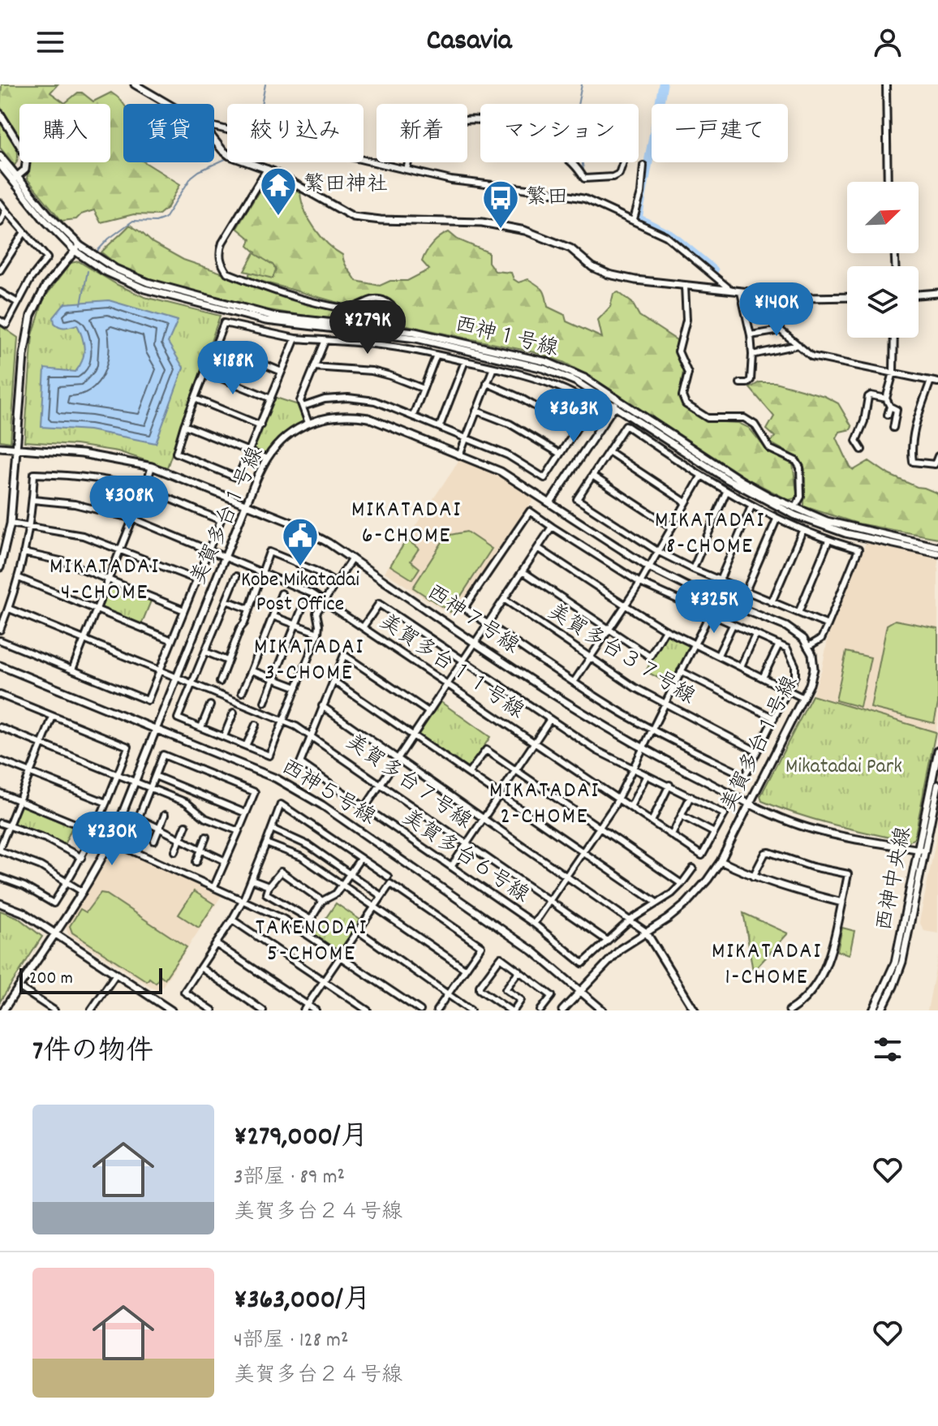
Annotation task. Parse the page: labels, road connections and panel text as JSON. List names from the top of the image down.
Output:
{
  "streets": {
    "street": [
      "西神１号線",
      "美賀多台１号線",
      "西神７号線",
      "美賀多台３７号線",
      "美賀多台１１号線",
      "美賀多台７号線",
      "西神５号線",
      "美賀多台６号線",
      "西神中央線"
    ]
  },
  "crossings": [
    ["美賀多台１号線", "西神７号線"],
    ["美賀多台１号線", "美賀多台１１号線"],
    ["美賀多台１号線", "美賀多台７号線"],
    ["美賀多台１号線", "西神５号線"],
    ["西神７号線", "美賀多台６号線"],
    ["西神７号線", "西神中央線"],
    ["美賀多台３７号線", "美賀多台６号線"],
    ["美賀多台１１号線", "美賀多台６号線"],
    ["美賀多台７号線", "美賀多台６号線"]
  ],
  "districts": [
    "MIKATADAI 6-CHOME",
    "MIKATADAI 8-CHOME",
    "MIKATADAI 4-CHOME",
    "MIKATADAI 3-CHOME",
    "MIKATADAI 2-CHOME",
    "TAKENODAI 5-CHOME",
    "MIKATADAI 1-CHOME"
  ],
  "parks": ["Mikatadai Park"],
  "places": {
    "temple": ["繁田神社"],
    "bus stop": ["繁田"],
    "public building": ["Kobe Mikatadai Post Office"]
  },
  "scale_bar": "200 m",
  "north": "top right",
  "page": {
    "header": "Casavia",
    "chip": [
      "購入",
      "賃貸",
      "絞り込み",
      "新着",
      "マンション",
      "一戸建て"
    ],
    "price": [
      "¥140K",
      "¥279K",
      "¥188K",
      "¥363K",
      "¥308K",
      "¥325K",
      "¥230K"
    ],
    "scale": "200 m",
    "heading": "7件の物件",
    "list": [
      {
        "name": "¥279,000/月",
        "note": "3部屋 · 89 m² · 美賀多台２４号線"
      },
      {
        "name": "¥363,000/月",
        "note": "4部屋 · 128 m² · 美賀多台２４号線"
      }
    ]
  }
}
